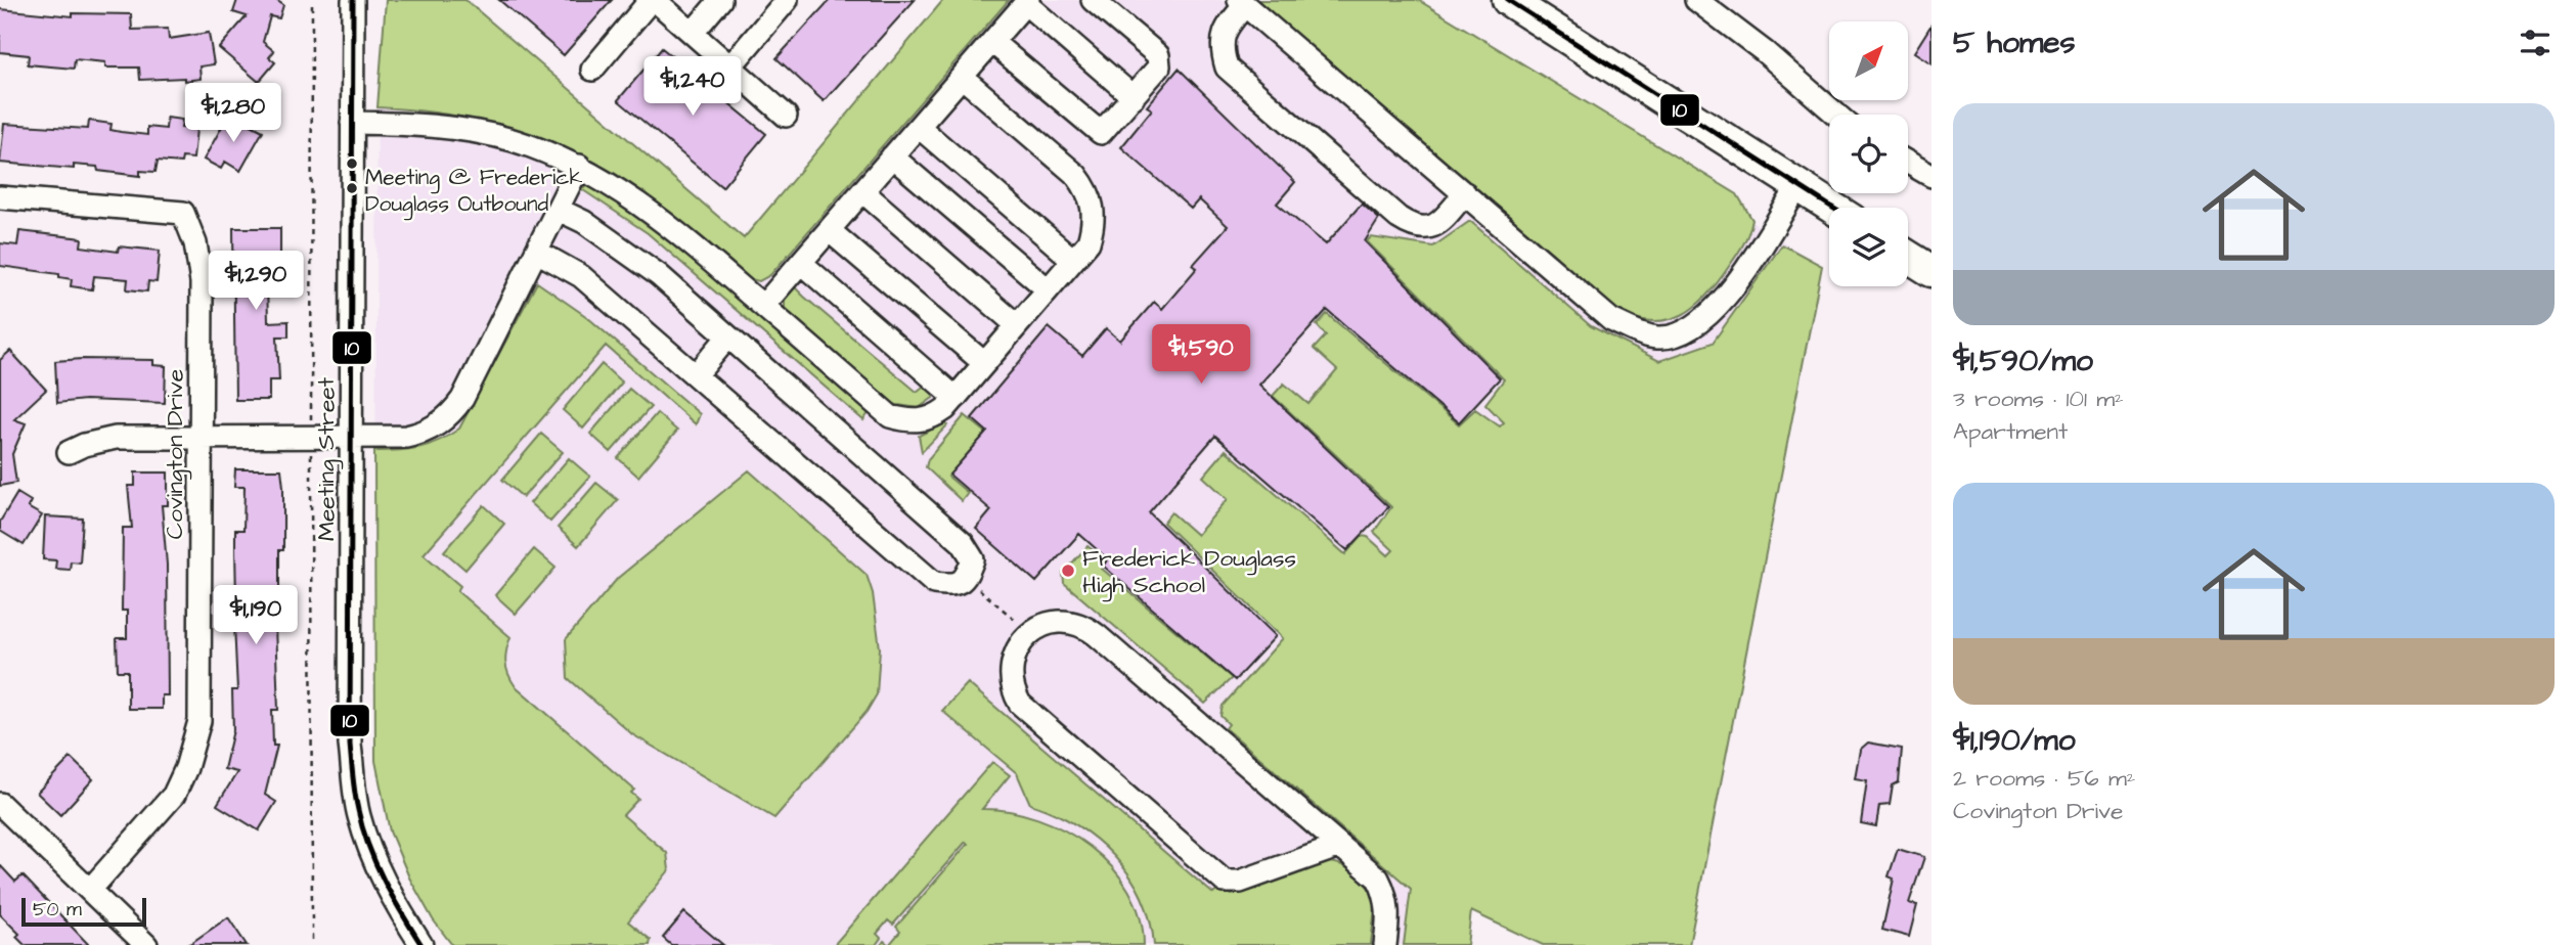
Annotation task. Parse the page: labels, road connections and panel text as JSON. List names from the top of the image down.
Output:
{
  "streets": {
    "street": ["Covington Drive", "Meeting Street"]
  },
  "places": ["Meeting @ Frederick Douglass Outbound", "Frederick Douglass High School"],
  "lines": ["transit line 10"],
  "scale_bar": "50 m",
  "north": "top right",
  "page": {
    "heading": "5 homes",
    "price": [
      "$1,240",
      "$1,280",
      "$1,290",
      "$1,590",
      "$1,190"
    ],
    "list": [
      {
        "name": "$1,590/mo",
        "note": "3 rooms · 101 m² · Apartment"
      },
      {
        "name": "$1,190/mo",
        "note": "2 rooms · 56 m² · Covington Drive"
      }
    ],
    "scale": "50 m"
  }
}
